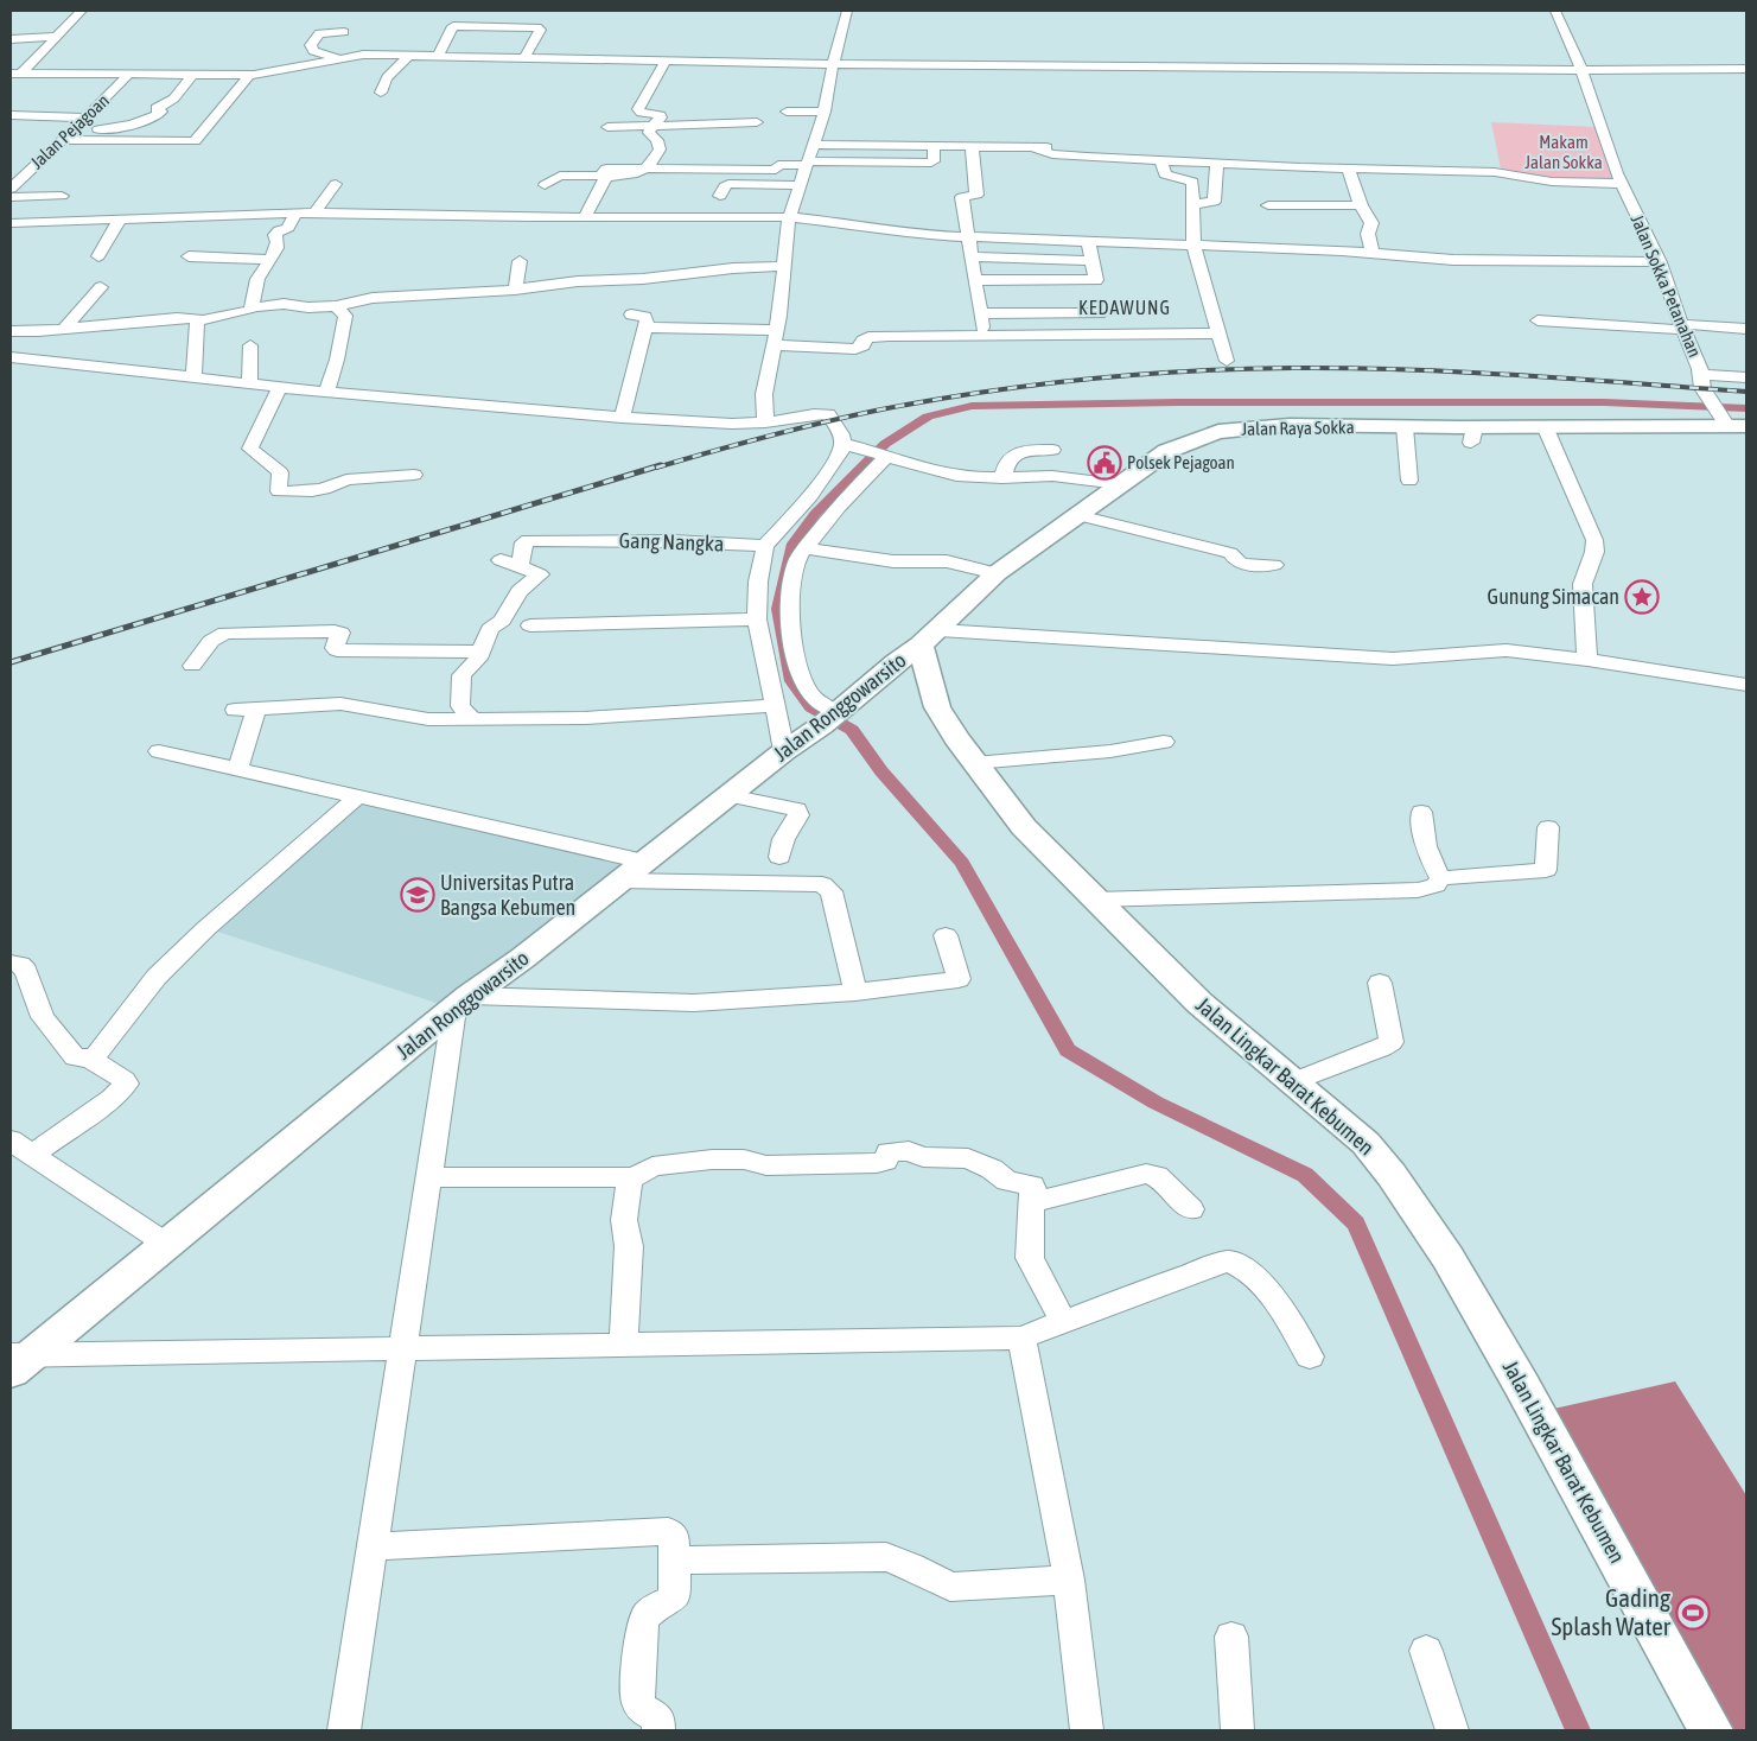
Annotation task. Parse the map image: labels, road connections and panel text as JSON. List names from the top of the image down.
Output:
{
  "streets": {
    "main road": ["Jalan Raya Sokka", "Jalan Ronggowarsito", "Jalan Lingkar Barat Kebumen"],
    "street": ["Jalan Pejagoan", "Jalan Sokka Petanahan", "Gang Nangka"]
  },
  "crossings": [
    ["Jalan Sokka Petanahan", "Jalan Raya Sokka"],
    ["Jalan Raya Sokka", "Jalan Ronggowarsito"],
    ["Jalan Raya Sokka", "Jalan Lingkar Barat Kebumen"],
    ["Jalan Ronggowarsito", "Jalan Lingkar Barat Kebumen"]
  ],
  "districts": ["KEDAWUNG"],
  "parks": ["Makam Jalan Sokka"],
  "places": {
    "public building": ["Polsek Pejagoan"],
    "place": ["Gunung Simacan"],
    "school or university": ["Universitas Putra Bangsa Kebumen"],
    "sports": ["Gading Splash Water"]
  }
}
